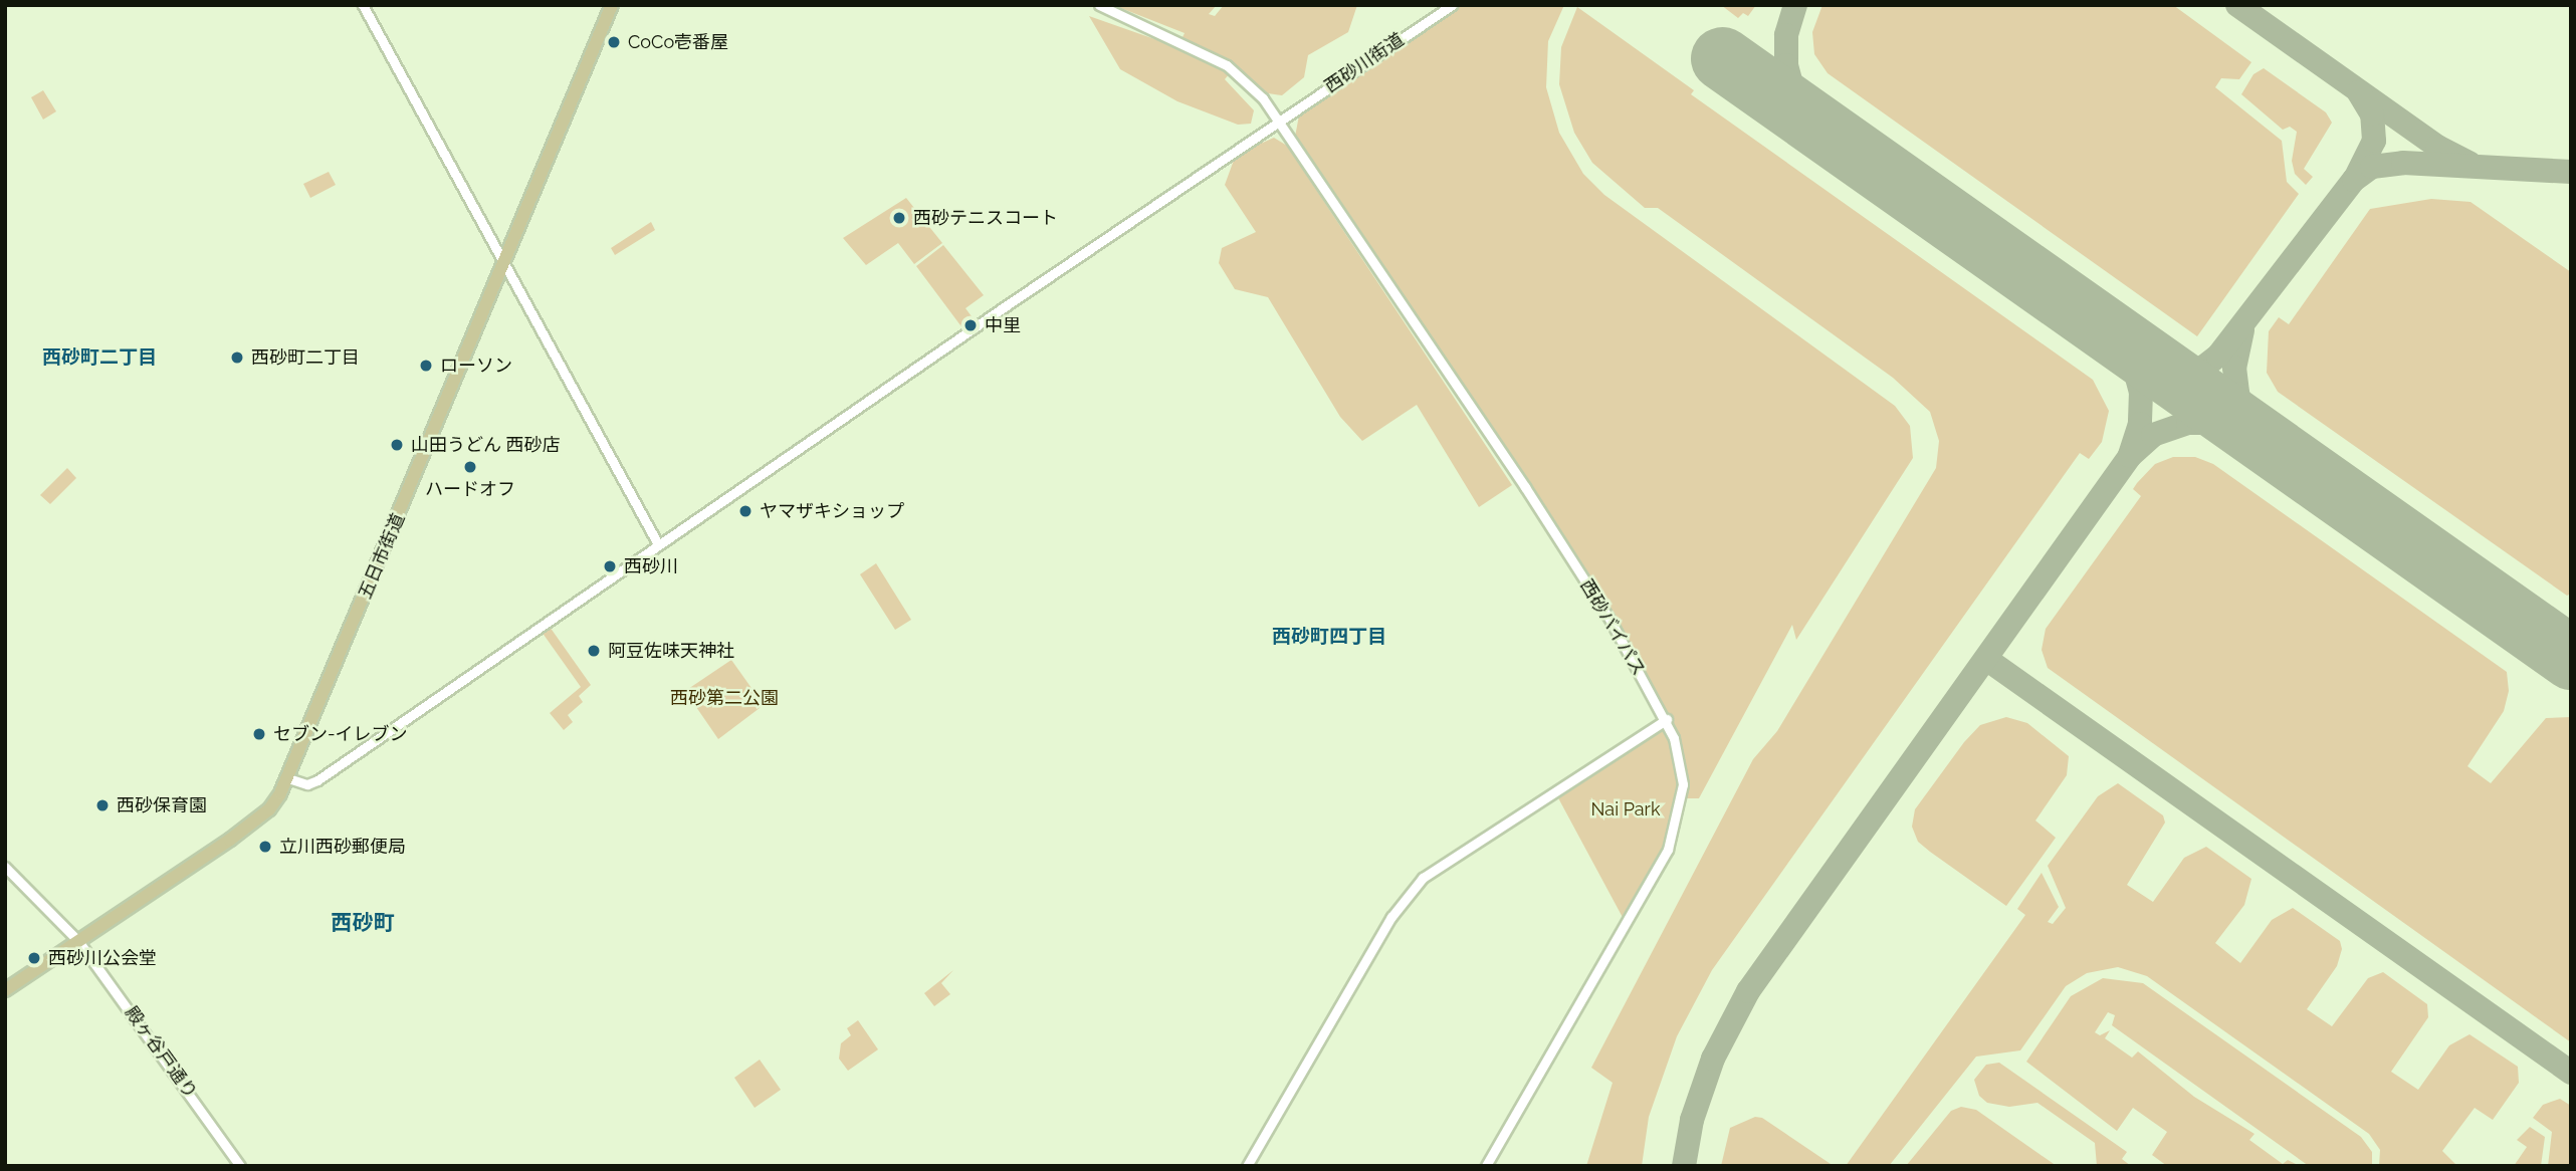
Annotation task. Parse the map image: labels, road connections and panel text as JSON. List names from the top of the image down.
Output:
{
  "streets": {
    "main road": ["五日市街道"],
    "street": ["西砂川街道", "西砂バイパス", "殿ヶ谷戸通り"]
  },
  "crossings": [
    ["西砂川街道", "五日市街道"],
    ["西砂川街道", "西砂バイパス"],
    ["五日市街道", "殿ヶ谷戸通り"]
  ],
  "districts": ["西砂町二丁目", "西砂町四丁目", "西砂町"],
  "parks": ["西砂第二公園", "Nai Park"],
  "places": [
    "CoCo壱番屋",
    "西砂テニスコート",
    "中里",
    "西砂町二丁目",
    "ローソン",
    "山田うどん 西砂店",
    "ハードオフ",
    "ヤマザキショップ",
    "西砂川",
    "阿豆佐味天神社",
    "セブン-イレブン",
    "西砂保育園",
    "立川西砂郵便局",
    "西砂川公会堂"
  ]
}
